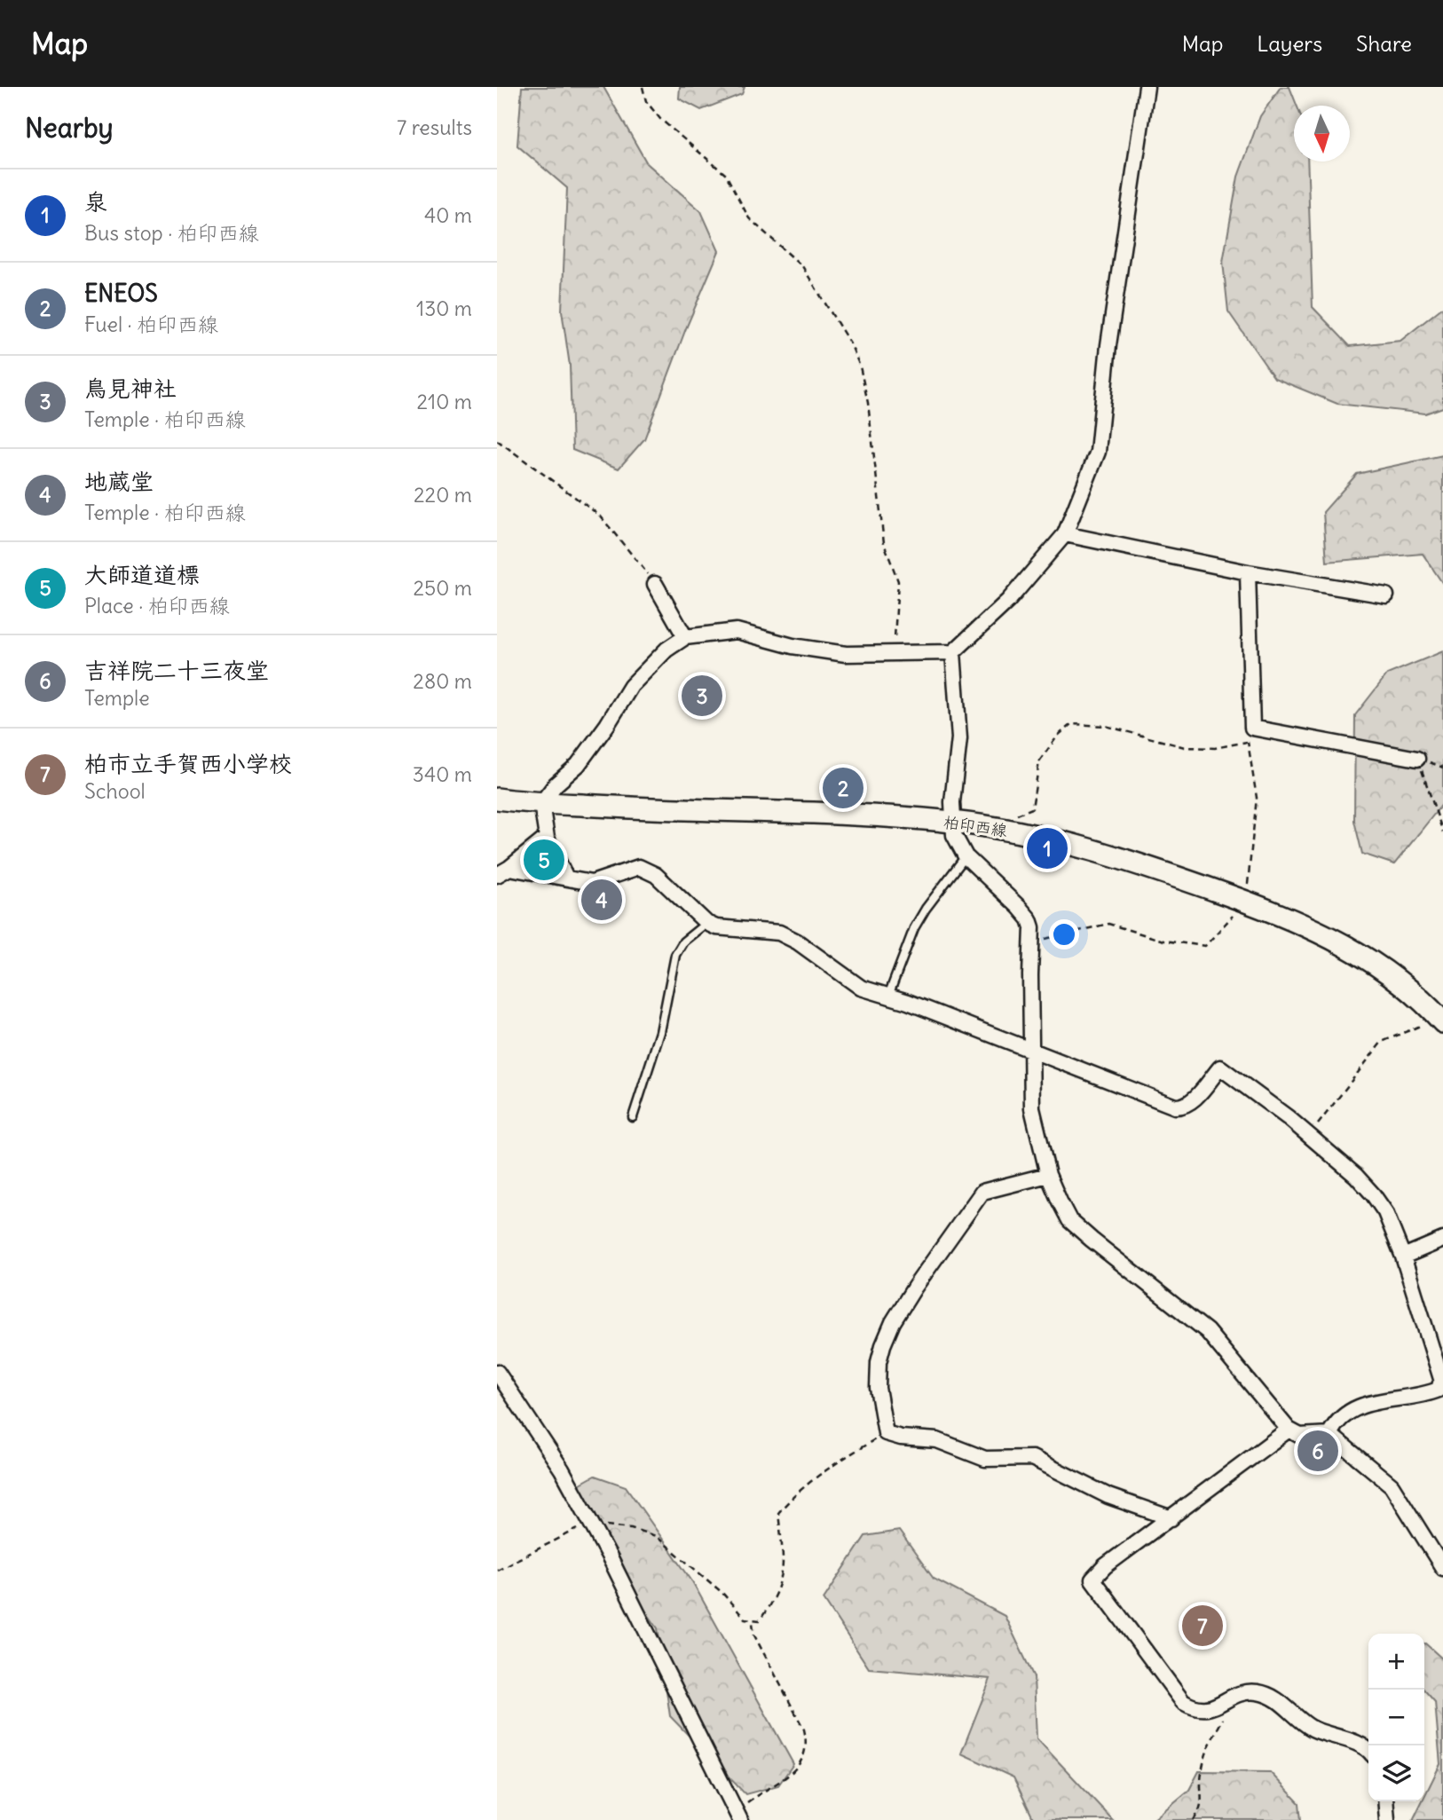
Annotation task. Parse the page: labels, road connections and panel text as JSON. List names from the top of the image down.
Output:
{
  "streets": {
    "main road": ["柏印西線"]
  },
  "north": "bottom",
  "page": {
    "header": "Map",
    "nav": ["Map", "Layers", "Share"],
    "heading": ["Nearby", "7 results"],
    "list": [
      {
        "mark": "1",
        "name": "泉",
        "note": "Bus stop · 柏印西線",
        "value": "40 m"
      },
      {
        "mark": "2",
        "name": "ENEOS",
        "note": "Fuel · 柏印西線",
        "value": "130 m"
      },
      {
        "mark": "3",
        "name": "鳥見神社",
        "note": "Temple · 柏印西線",
        "value": "210 m"
      },
      {
        "mark": "4",
        "name": "地蔵堂",
        "note": "Temple · 柏印西線",
        "value": "220 m"
      },
      {
        "mark": "5",
        "name": "大師道道標",
        "note": "Place · 柏印西線",
        "value": "250 m"
      },
      {
        "mark": "6",
        "name": "吉祥院二十三夜堂",
        "note": "Temple",
        "value": "280 m"
      },
      {
        "mark": "7",
        "name": "柏市立手賀西小学校",
        "note": "School",
        "value": "340 m"
      }
    ],
    "pins": [
      "3",
      "2",
      "1",
      "5",
      "4",
      "6",
      "7"
    ],
    "map_buttons": ["+", "−"]
  }
}
